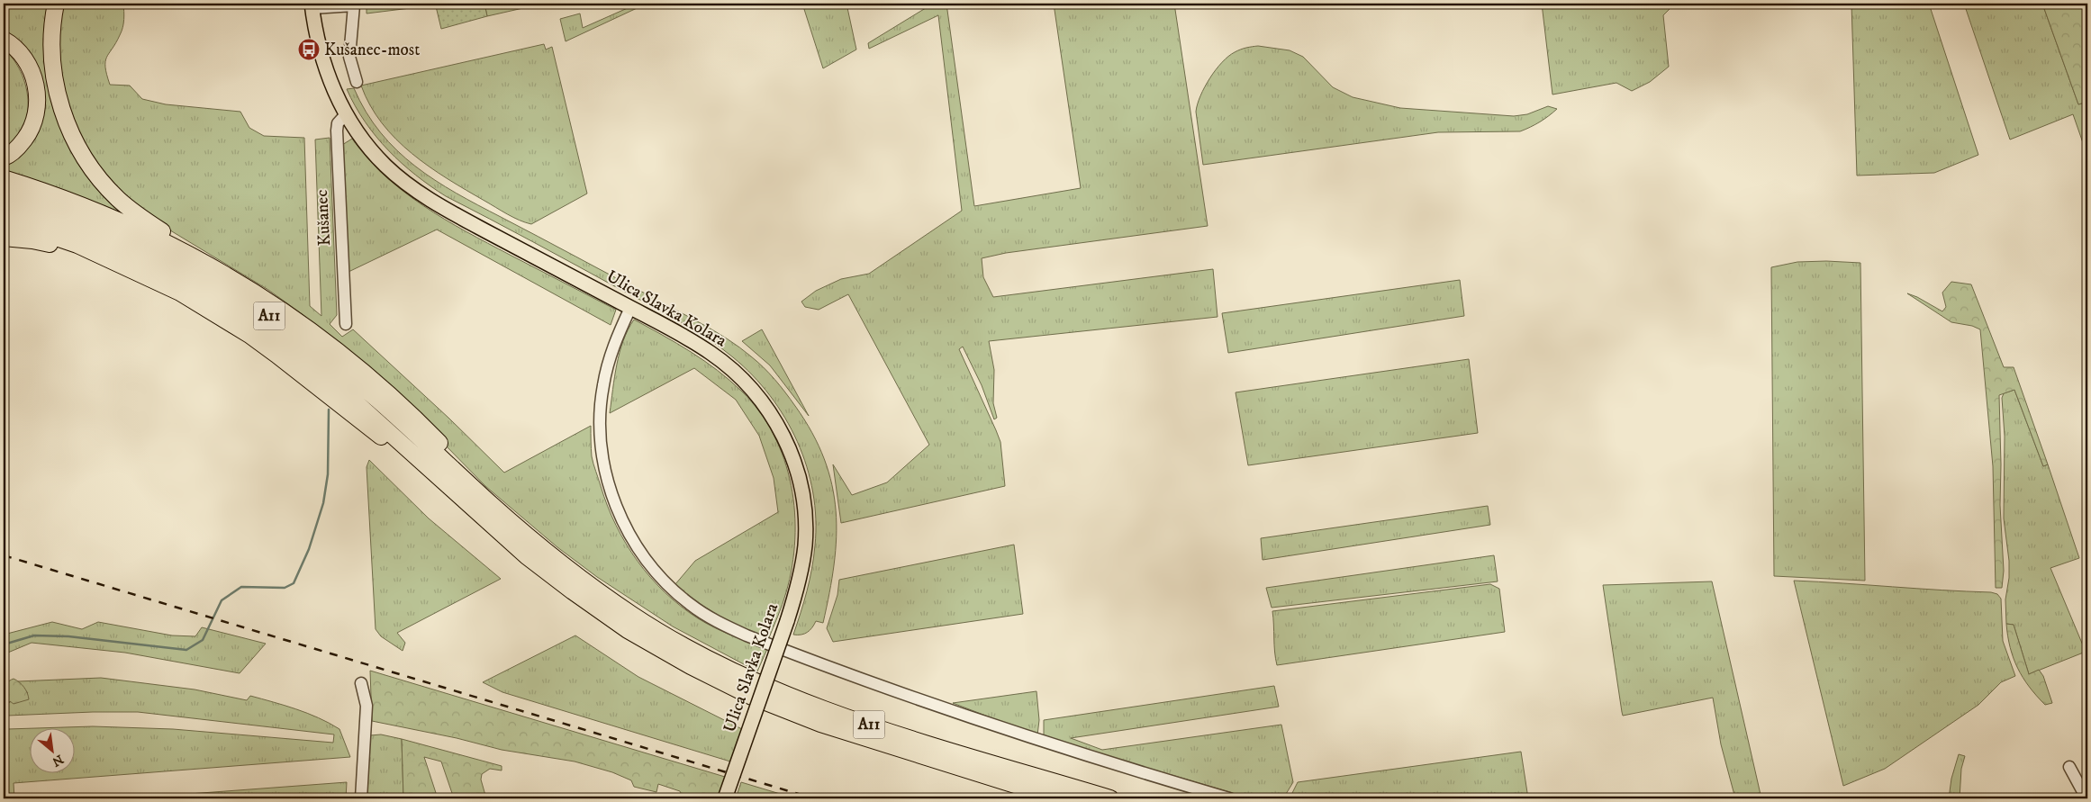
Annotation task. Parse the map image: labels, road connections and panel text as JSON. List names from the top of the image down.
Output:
{
  "streets": {
    "highway": ["A11"],
    "main road": ["Ulica Slavka Kolara"],
    "street": ["Kušanec"]
  },
  "crossings": [
    ["Kušanec", "Ulica Slavka Kolara"]
  ],
  "places": {
    "bus stop": ["Kušanec-most"]
  },
  "north": "bottom right"
}
